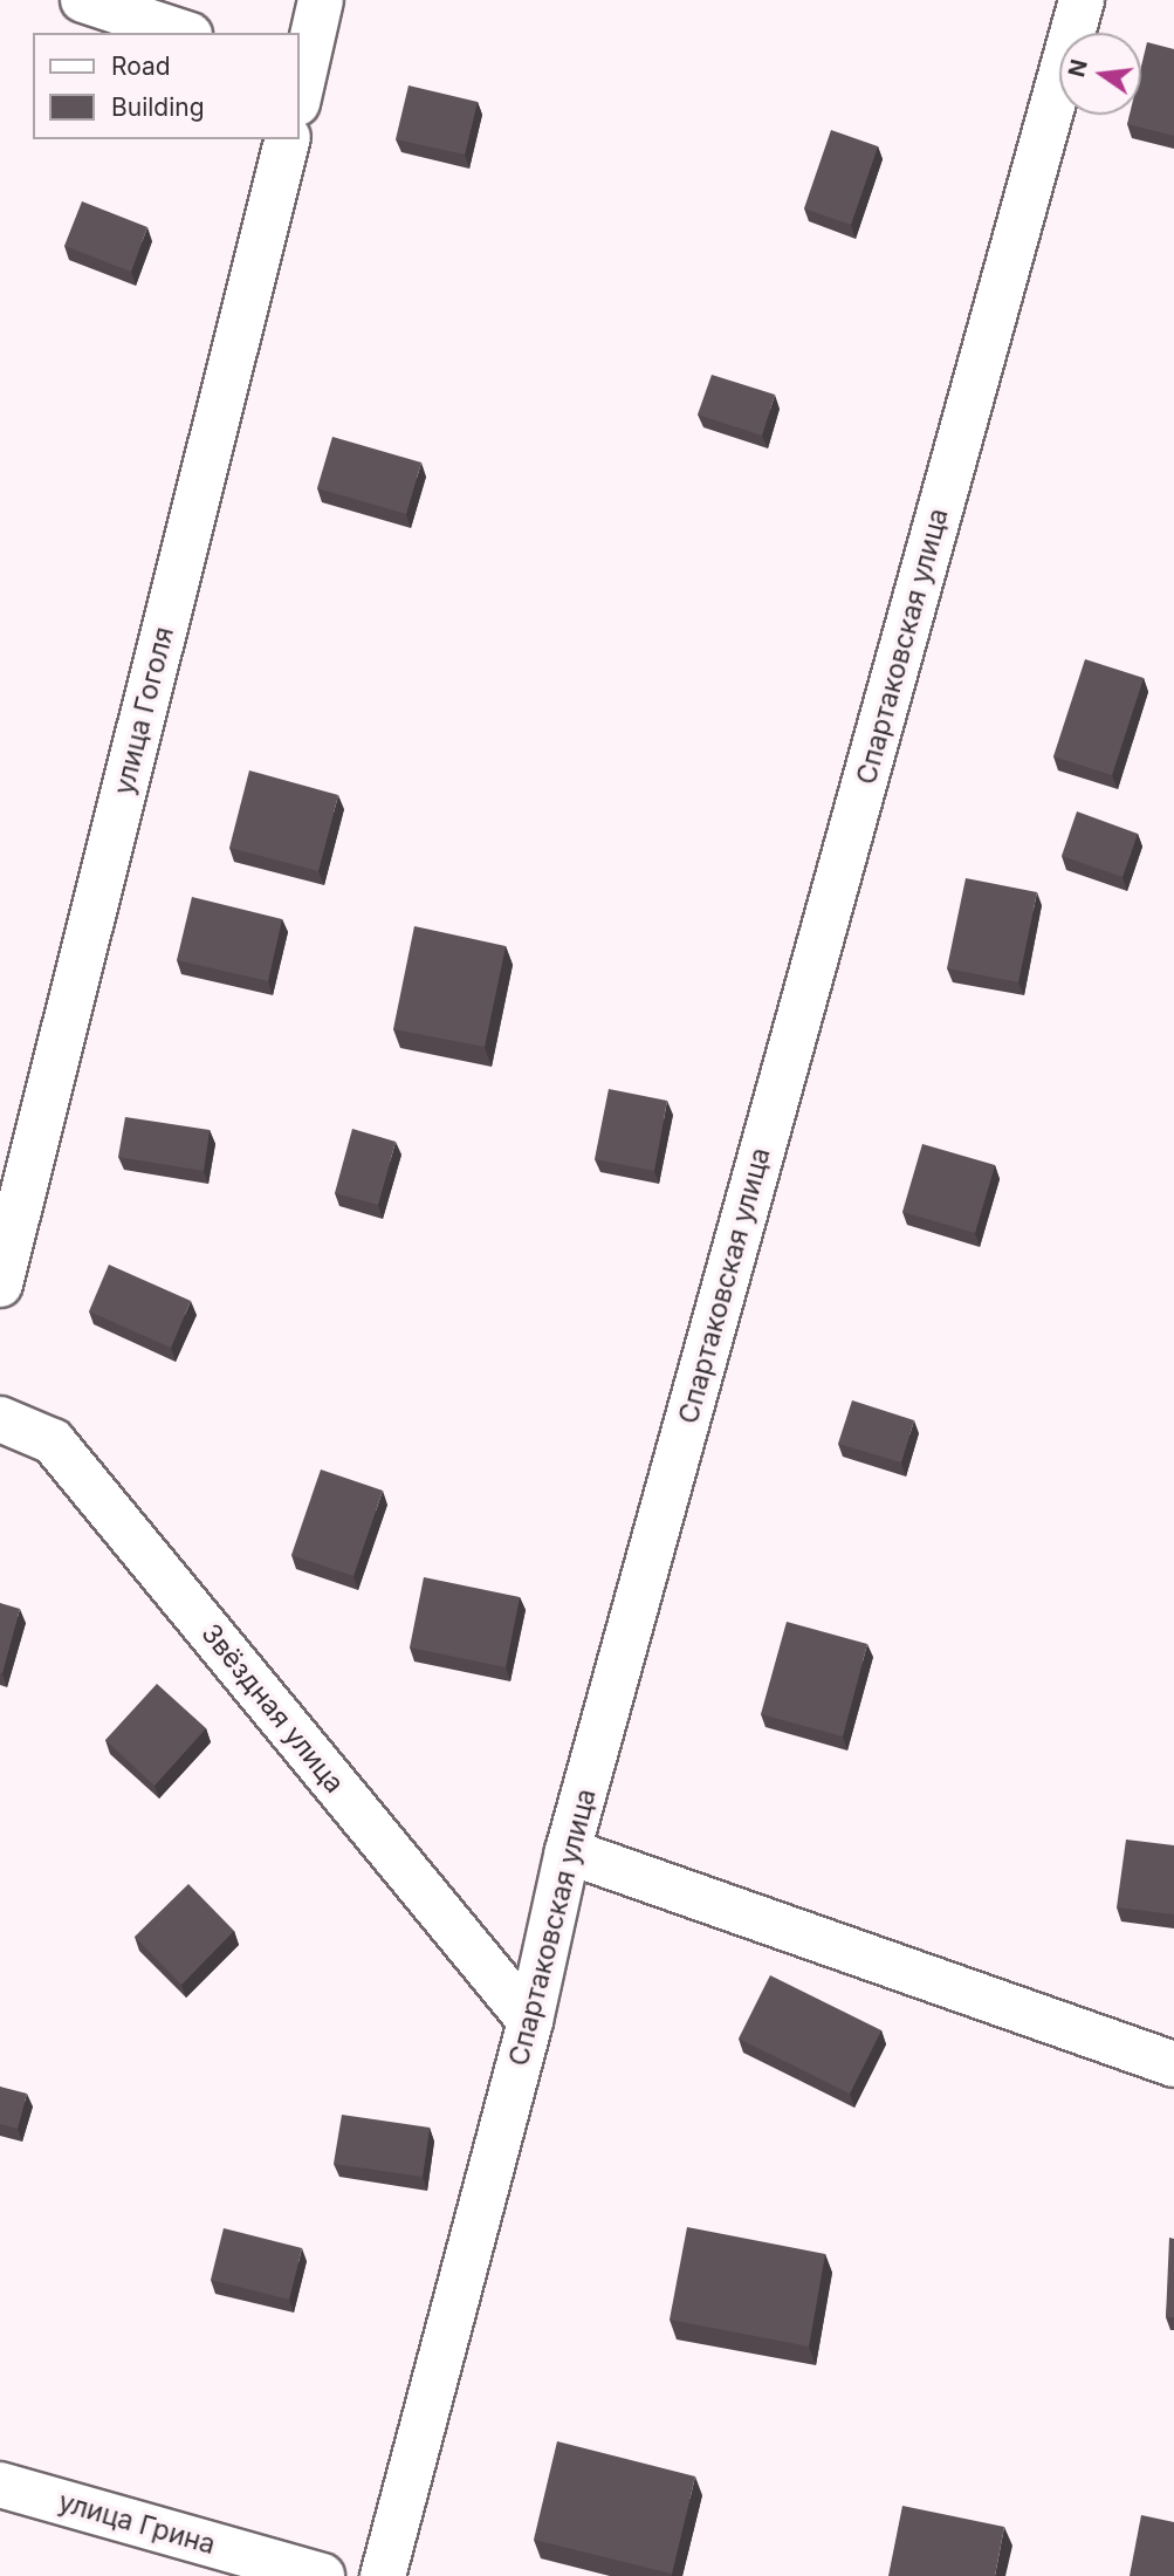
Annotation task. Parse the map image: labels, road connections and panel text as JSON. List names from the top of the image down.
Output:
{
  "streets": {
    "street": [
      "Спартаковская улица",
      "улица Гоголя",
      "Звёздная улица",
      "улица Грина"
    ]
  },
  "crossings": [
    ["Спартаковская улица", "Звёздная улица"]
  ],
  "legend": ["Road", "Building"],
  "north": "left"
}
